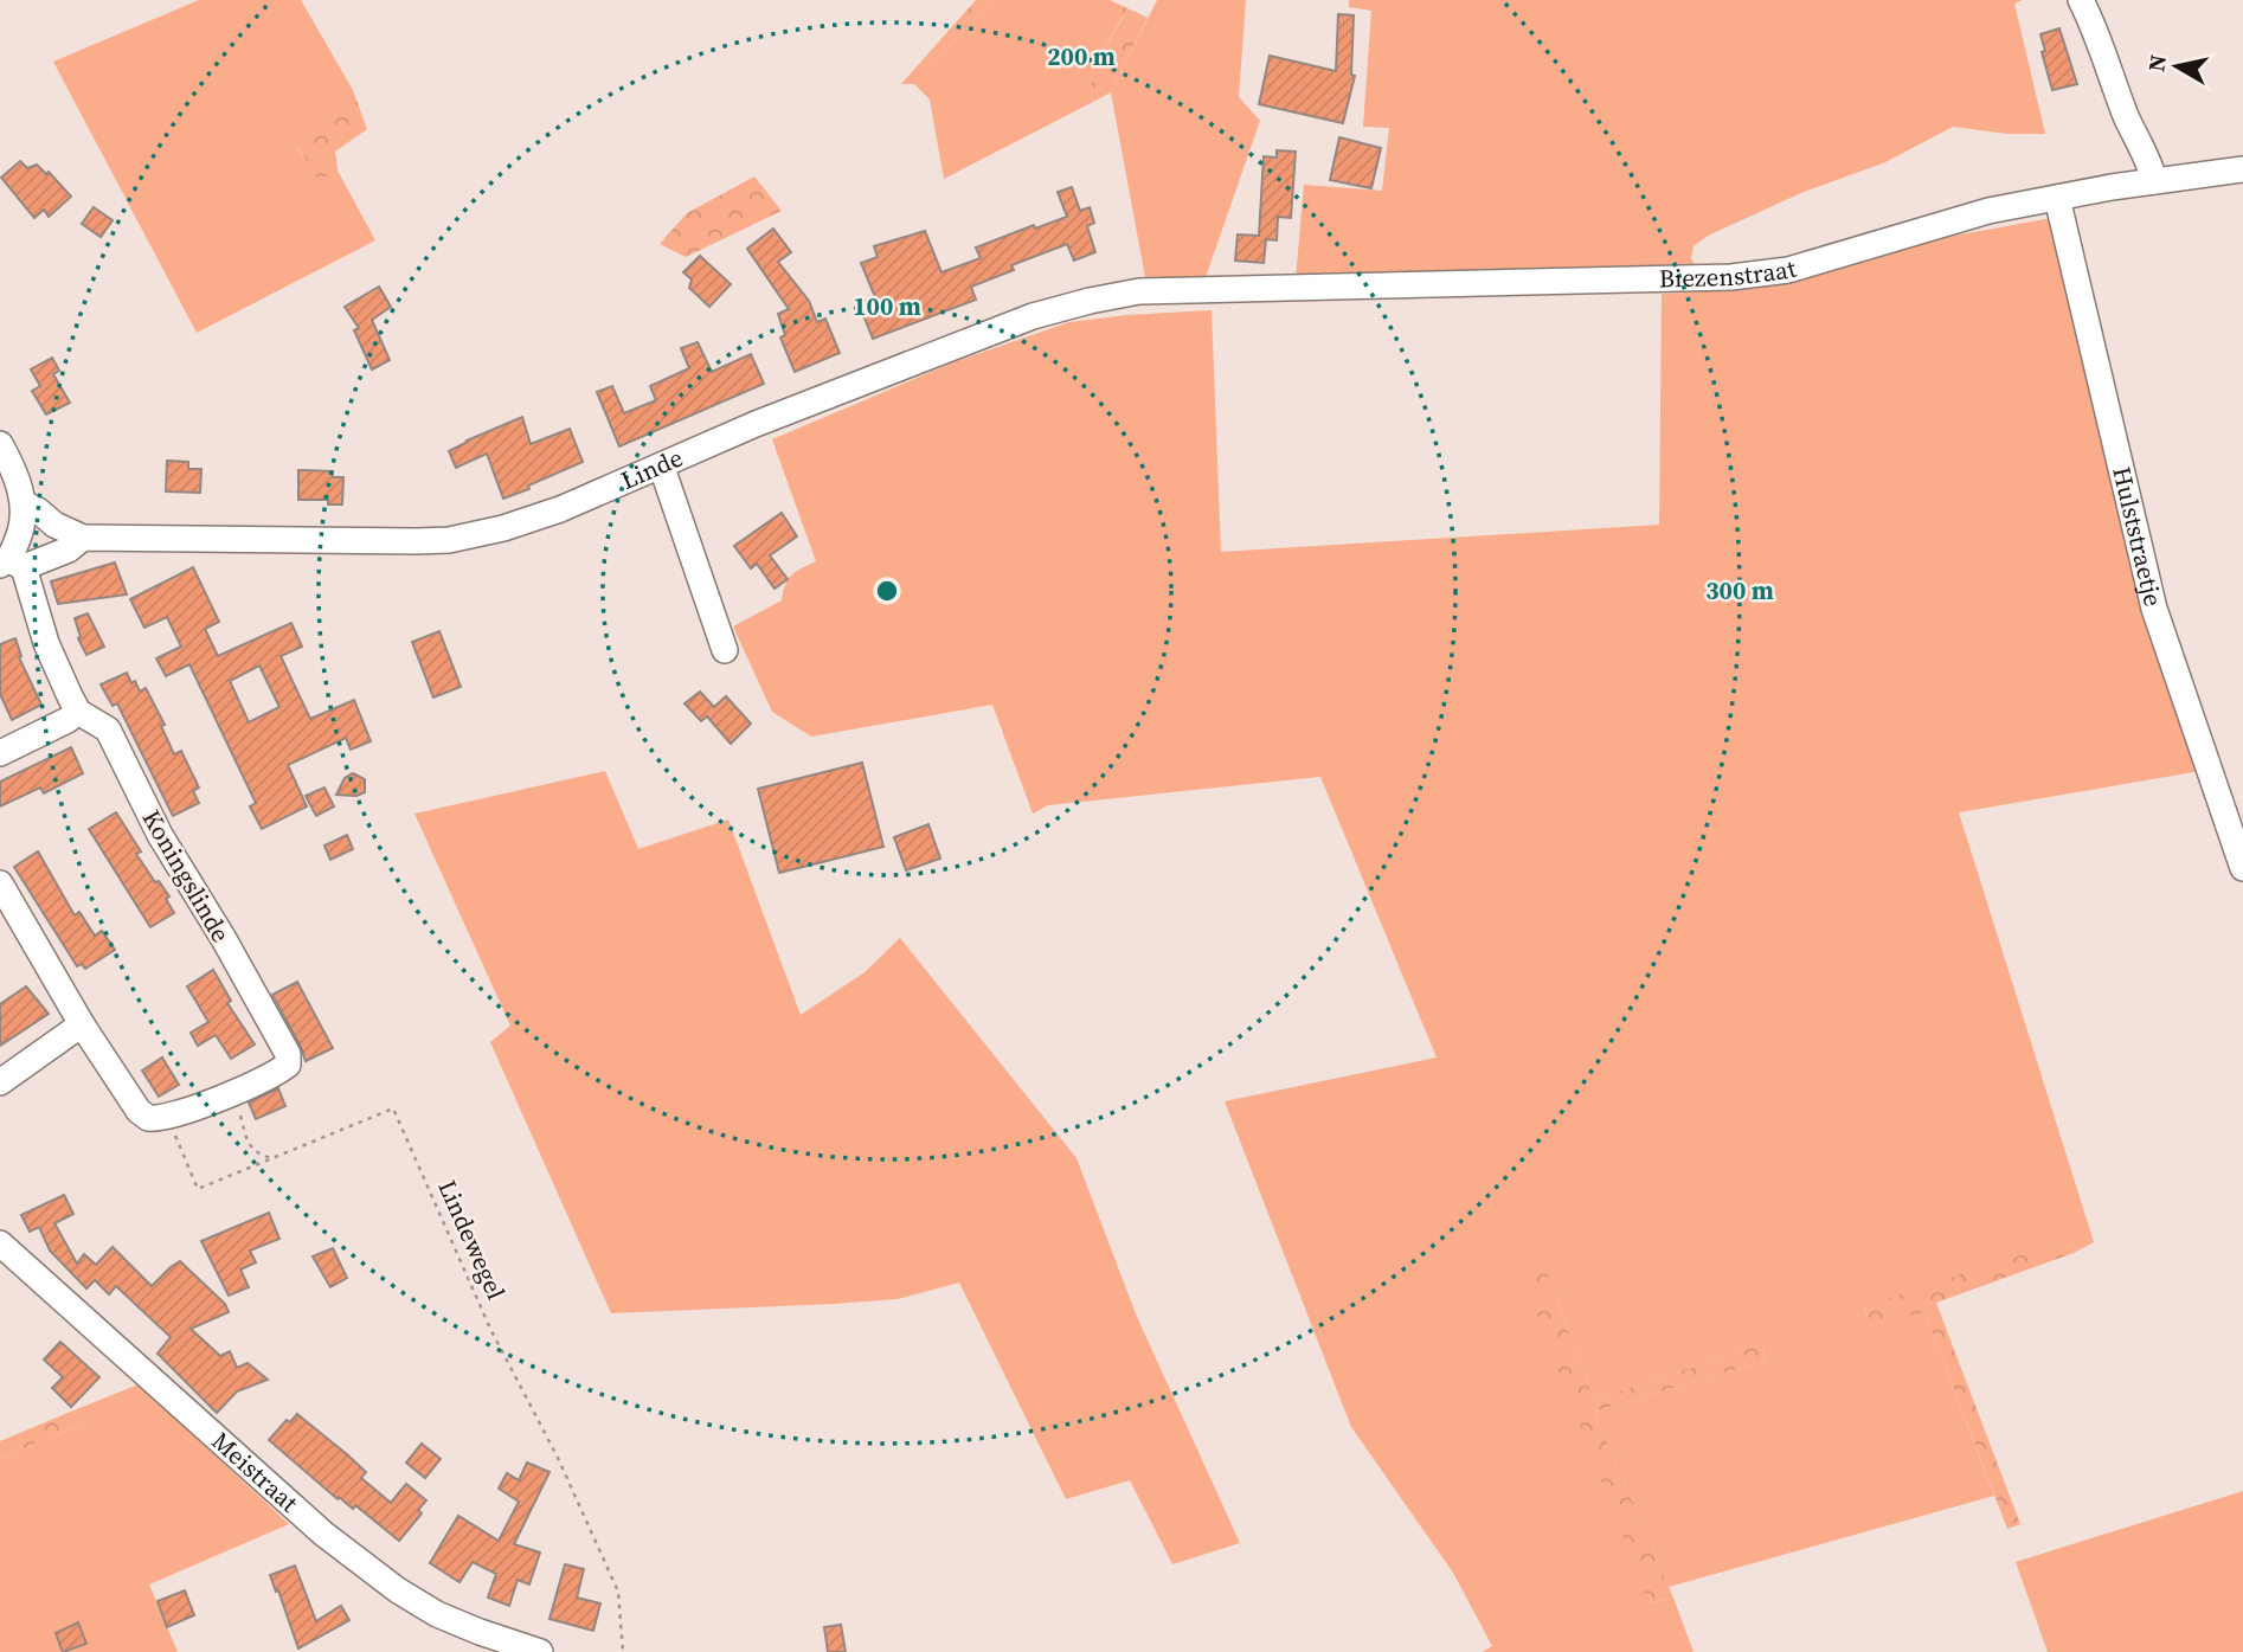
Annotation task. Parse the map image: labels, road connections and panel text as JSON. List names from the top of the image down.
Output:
{
  "streets": {
    "street": [
      "Biezenstraat",
      "Linde",
      "Hulststraetje",
      "Koningslinde",
      "Meistraat"
    ],
    "path": ["Lindewegel"]
  },
  "crossings": [
    ["Biezenstraat", "Linde"],
    ["Biezenstraat", "Hulststraetje"],
    ["Koningslinde", "Lindewegel"]
  ],
  "north": "left",
  "rings": ["200 m", "100 m", "300 m"]
}
